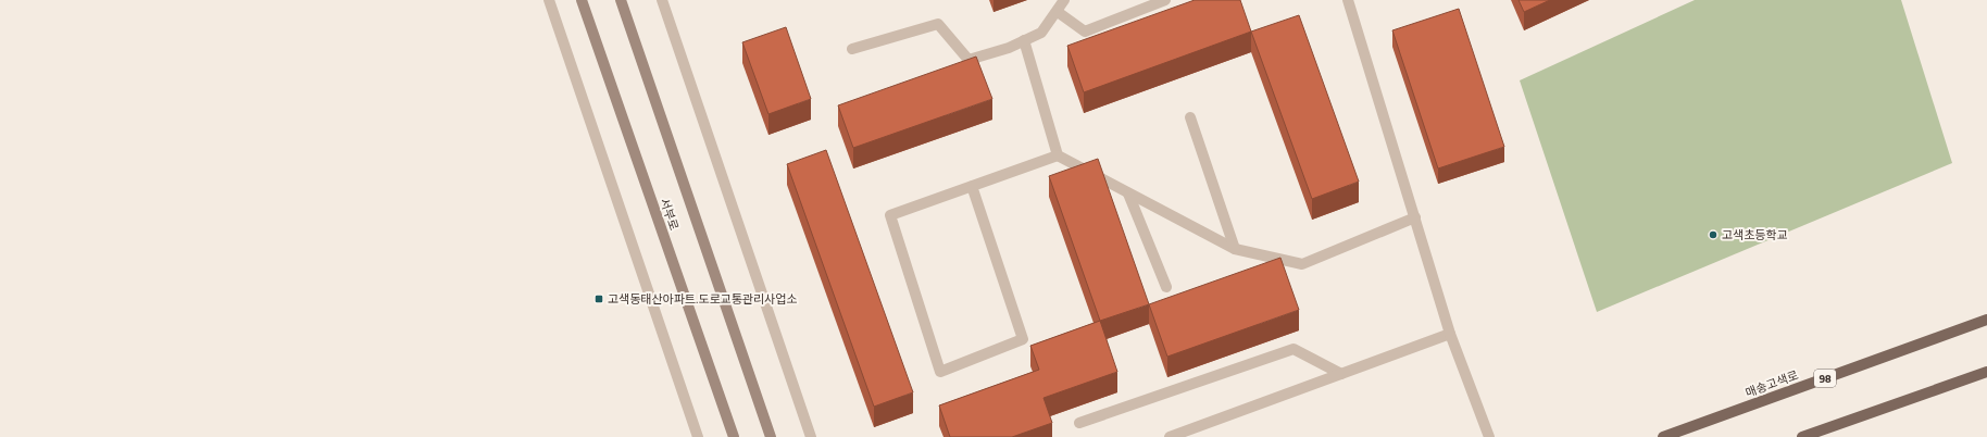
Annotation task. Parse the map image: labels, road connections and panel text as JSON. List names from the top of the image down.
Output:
{
  "streets": {
    "main road": ["서부로", "98", "매송고색로"]
  },
  "places": {
    "other": ["고색초등학교"],
    "transit": ["고색동태산아파트.도로교통관리사업소"]
  }
}
